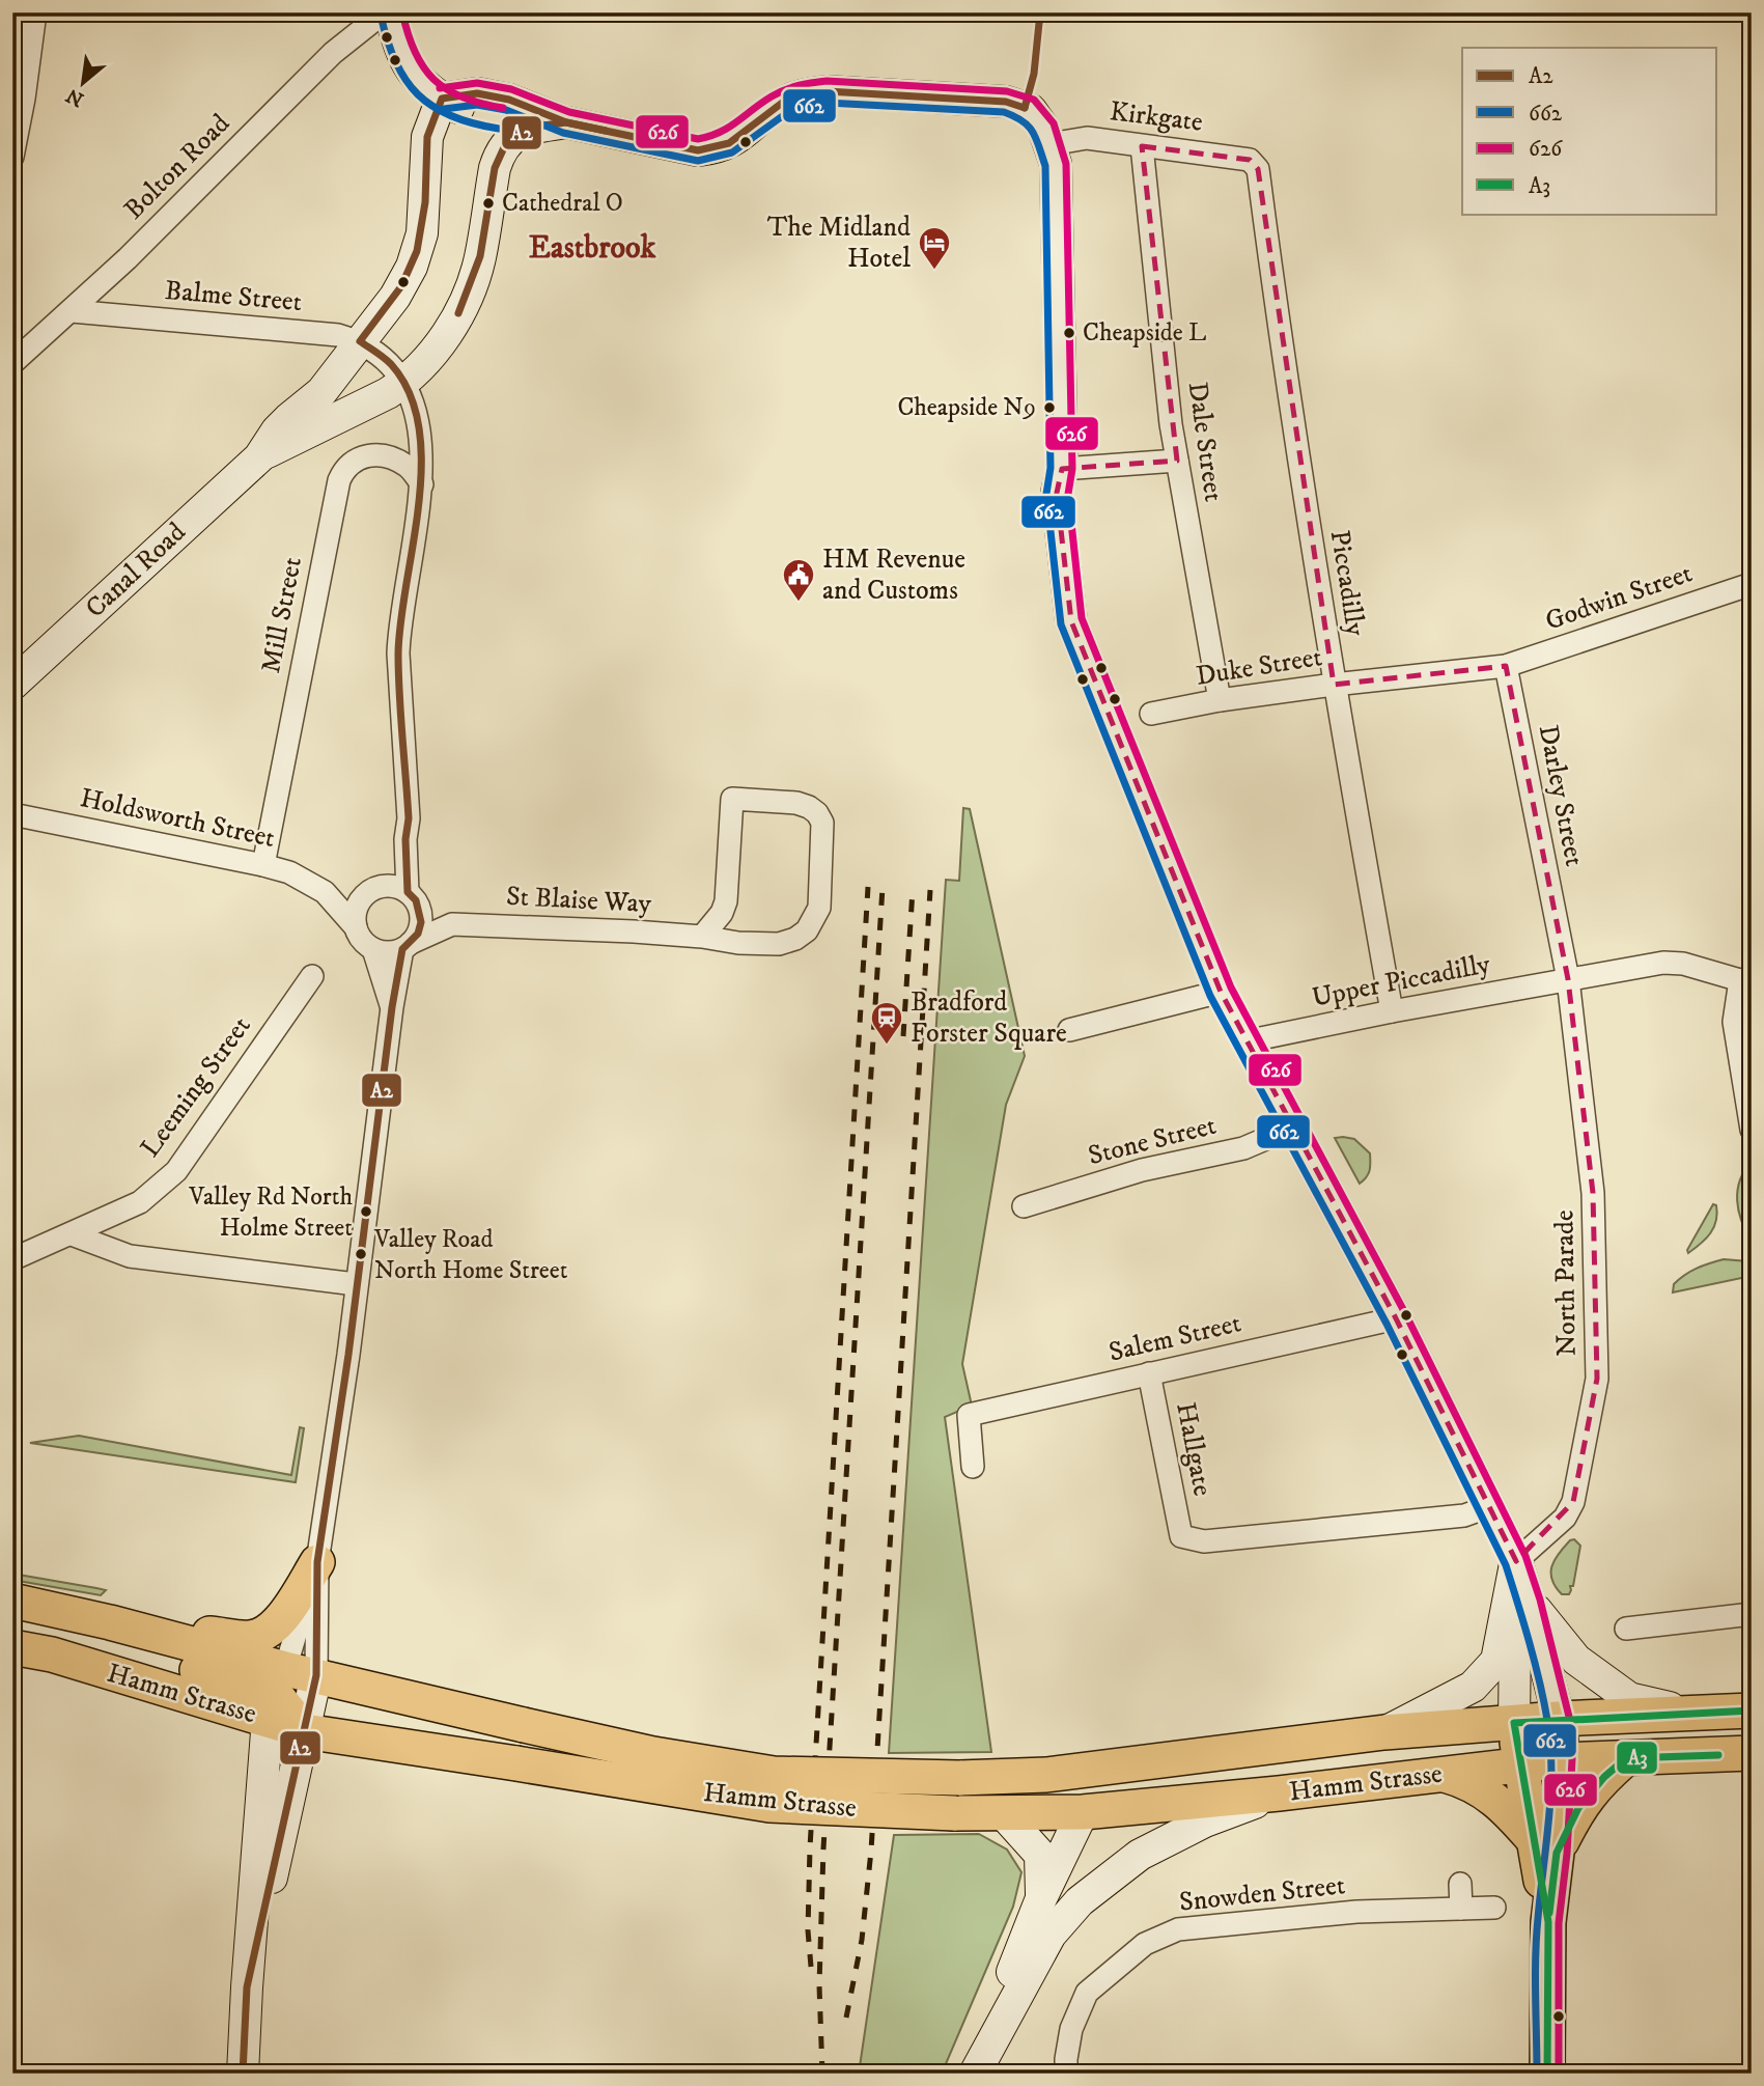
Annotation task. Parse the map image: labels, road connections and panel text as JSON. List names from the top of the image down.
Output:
{
  "streets": {
    "main road": ["Hamm Strasse"],
    "street": [
      "Kirkgate",
      "Bolton Road",
      "Balme Street",
      "Dale Street",
      "Canal Road",
      "Piccadilly",
      "Godwin Street",
      "Mill Street",
      "Duke Street",
      "Darley Street",
      "Holdsworth Street",
      "St Blaise Way",
      "Upper Piccadilly",
      "Leeming Street",
      "Stone Street",
      "North Parade",
      "Salem Street",
      "Hallgate",
      "Snowden Street"
    ]
  },
  "crossings": [
    ["Kirkgate", "Dale Street"],
    ["Kirkgate", "Piccadilly"],
    ["Bolton Road", "Balme Street"],
    ["Balme Street", "Canal Road"],
    ["Dale Street", "Duke Street"],
    ["Piccadilly", "Duke Street"],
    ["Piccadilly", "Upper Piccadilly"],
    ["Godwin Street", "Duke Street"],
    ["Godwin Street", "Darley Street"],
    ["Mill Street", "Holdsworth Street"],
    ["Duke Street", "Darley Street"],
    ["Darley Street", "Upper Piccadilly"],
    ["Darley Street", "North Parade"],
    ["Holdsworth Street", "St Blaise Way"],
    ["Upper Piccadilly", "North Parade"],
    ["Salem Street", "Hallgate"]
  ],
  "districts": ["Eastbrook"],
  "places": {
    "other": [
      "Cathedral O",
      "Cheapside L",
      "Cheapside N9",
      "Valley Rd North Holme Street",
      "Valley Road North Home Street"
    ],
    "hotel": ["The Midland Hotel"],
    "public building": ["HM Revenue and Customs"],
    "station": ["Bradford Forster Square"]
  },
  "lines": [
    "transit line A2",
    "transit line 626",
    "transit line 662",
    "transit line A3"
  ],
  "legend": [
    "A2",
    "662",
    "626",
    "A3"
  ],
  "north": "bottom left"
}
